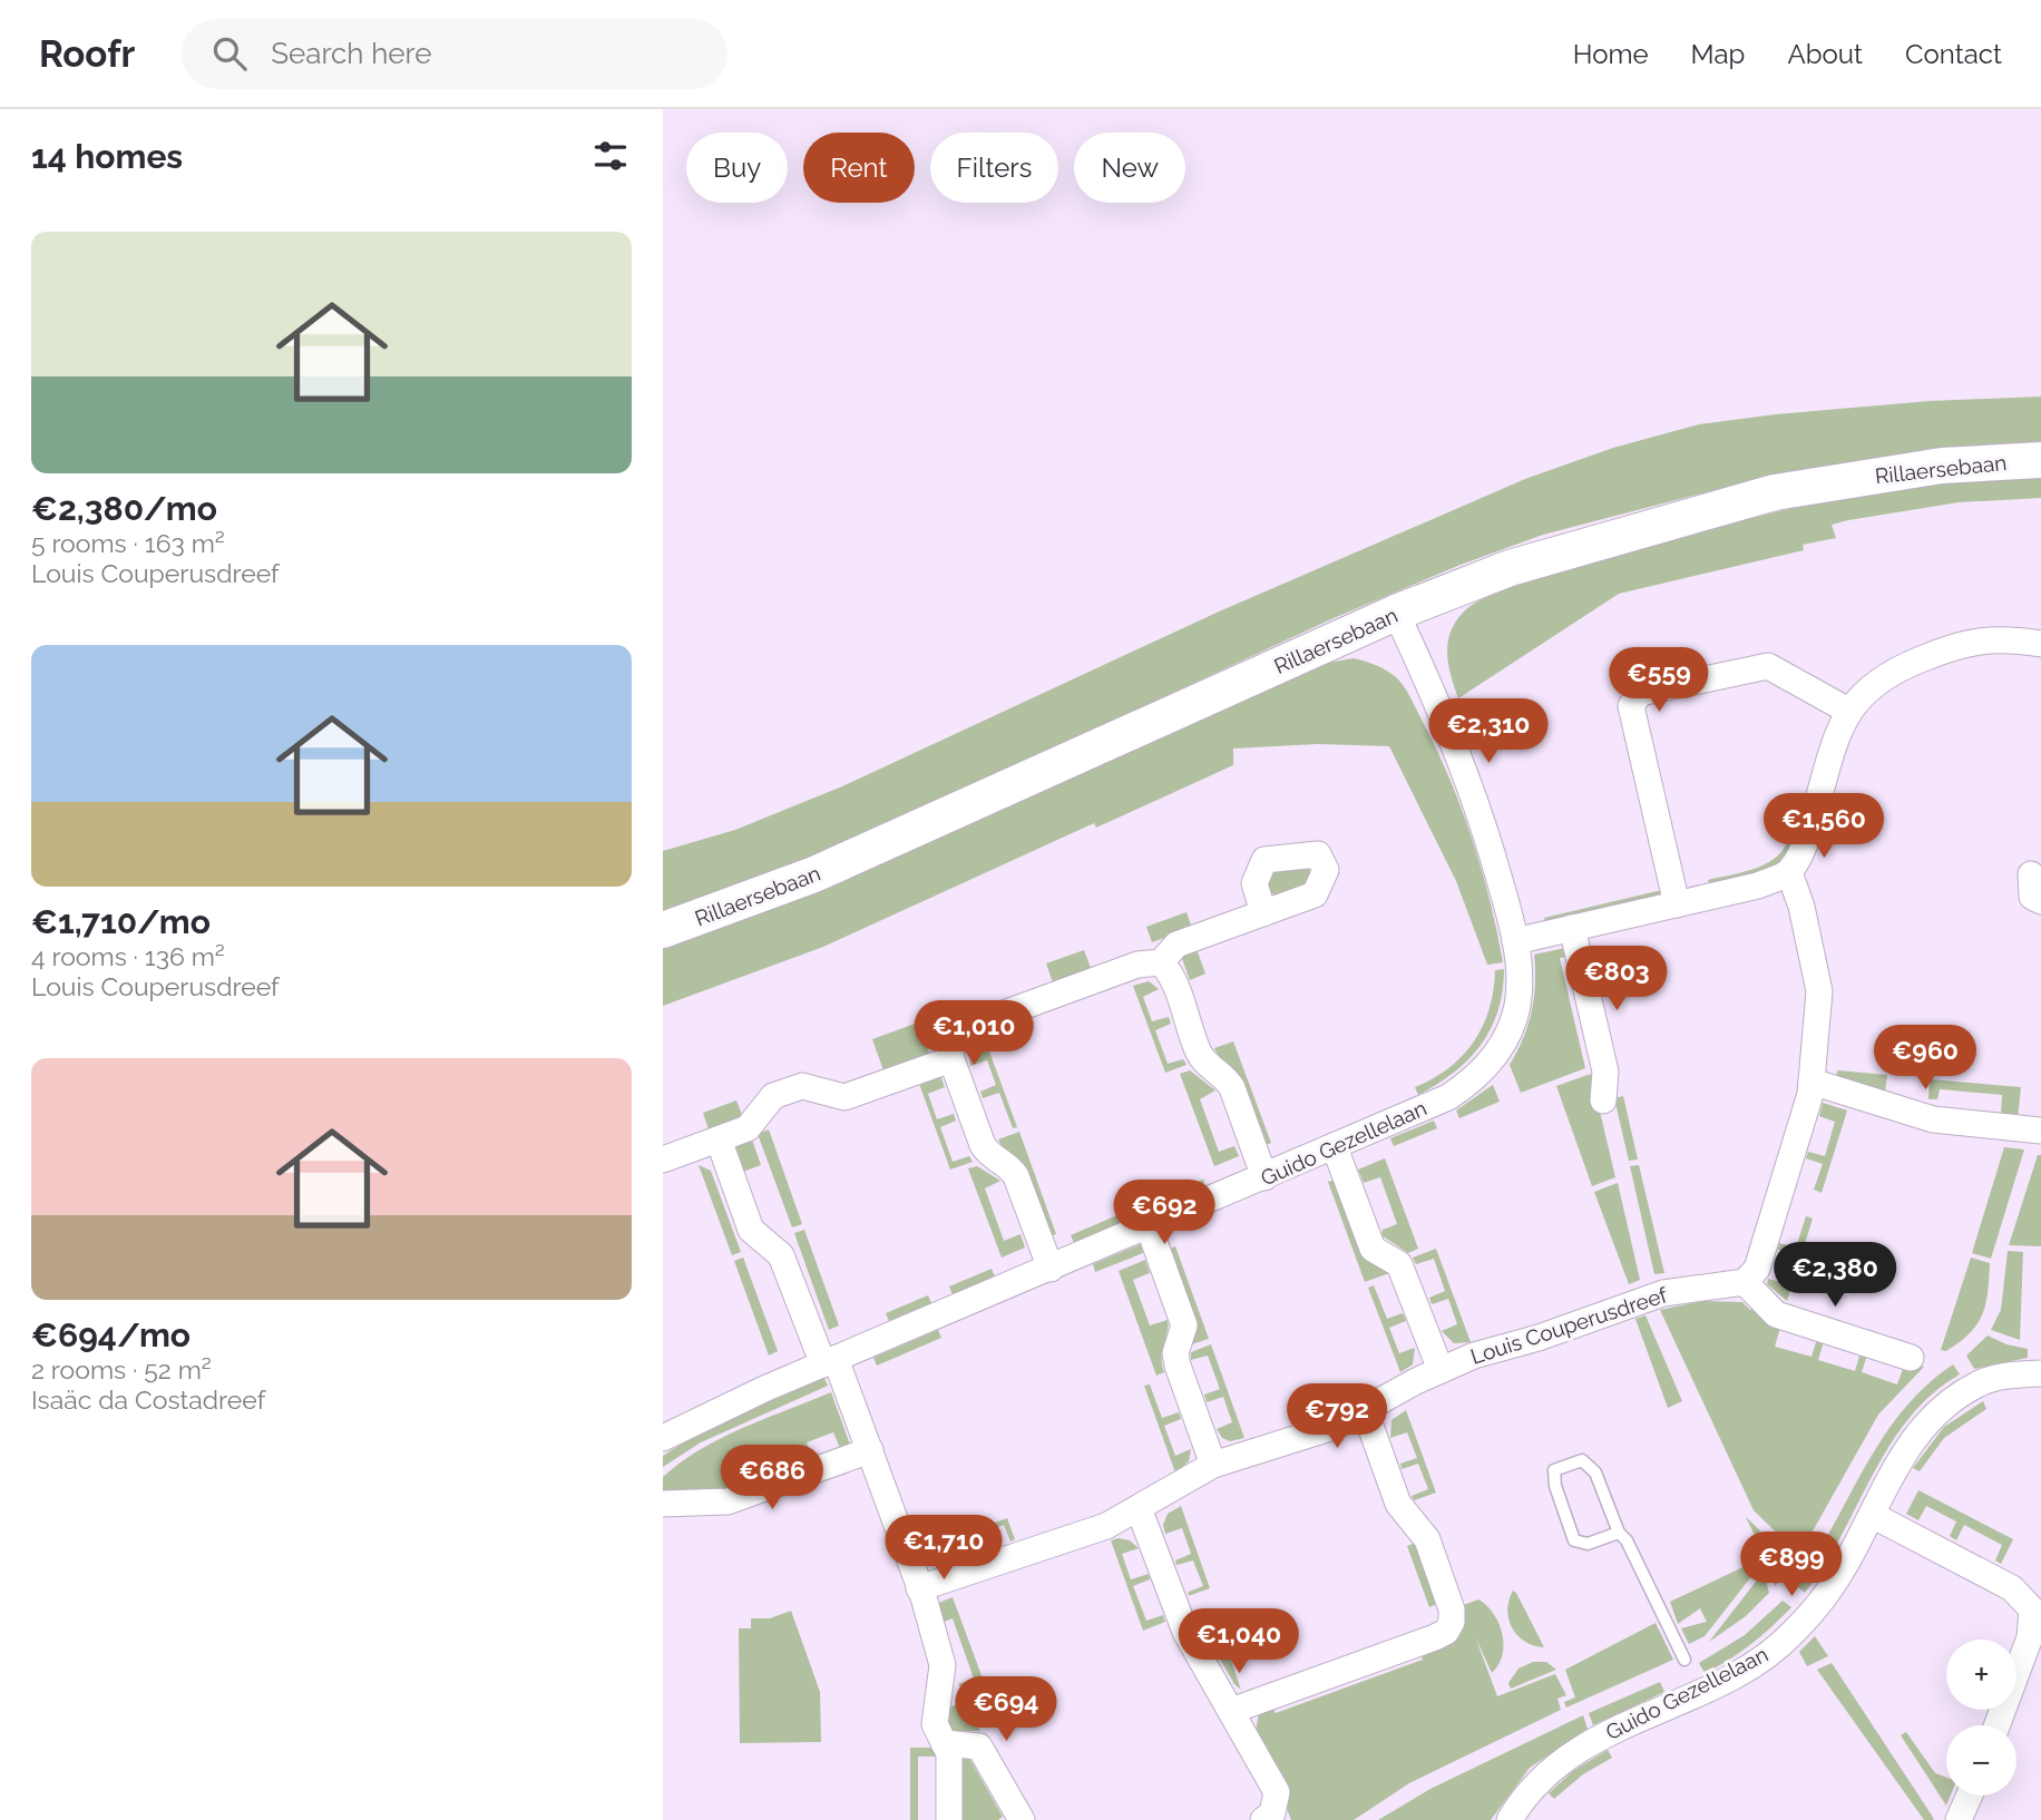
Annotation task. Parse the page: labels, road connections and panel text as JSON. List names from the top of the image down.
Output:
{
  "streets": {
    "street": ["Rillaersebaan", "Guido Gezellelaan", "Louis Couperusdreef"]
  },
  "crossings": [
    ["Rillaersebaan", "Guido Gezellelaan"]
  ],
  "page": {
    "header": "Roofr",
    "search": "Search here",
    "nav": [
      "Home",
      "Map",
      "About",
      "Contact"
    ],
    "heading": "14 homes",
    "chip": [
      "Buy",
      "Rent",
      "Filters",
      "New"
    ],
    "list": [
      {
        "name": "€2,380/mo",
        "note": "5 rooms · 163 m² · Louis Couperusdreef"
      },
      {
        "name": "€1,710/mo",
        "note": "4 rooms · 136 m² · Louis Couperusdreef"
      },
      {
        "name": "€694/mo",
        "note": "2 rooms · 52 m² · Isaäc da Costadreef"
      }
    ],
    "price": [
      "€559",
      "€2,310",
      "€1,560",
      "€803",
      "€1,010",
      "€960",
      "€692",
      "€2,380",
      "€792",
      "€686",
      "€1,710",
      "€899",
      "€1,040",
      "€694"
    ],
    "map_buttons": ["+", "−"]
  }
}
